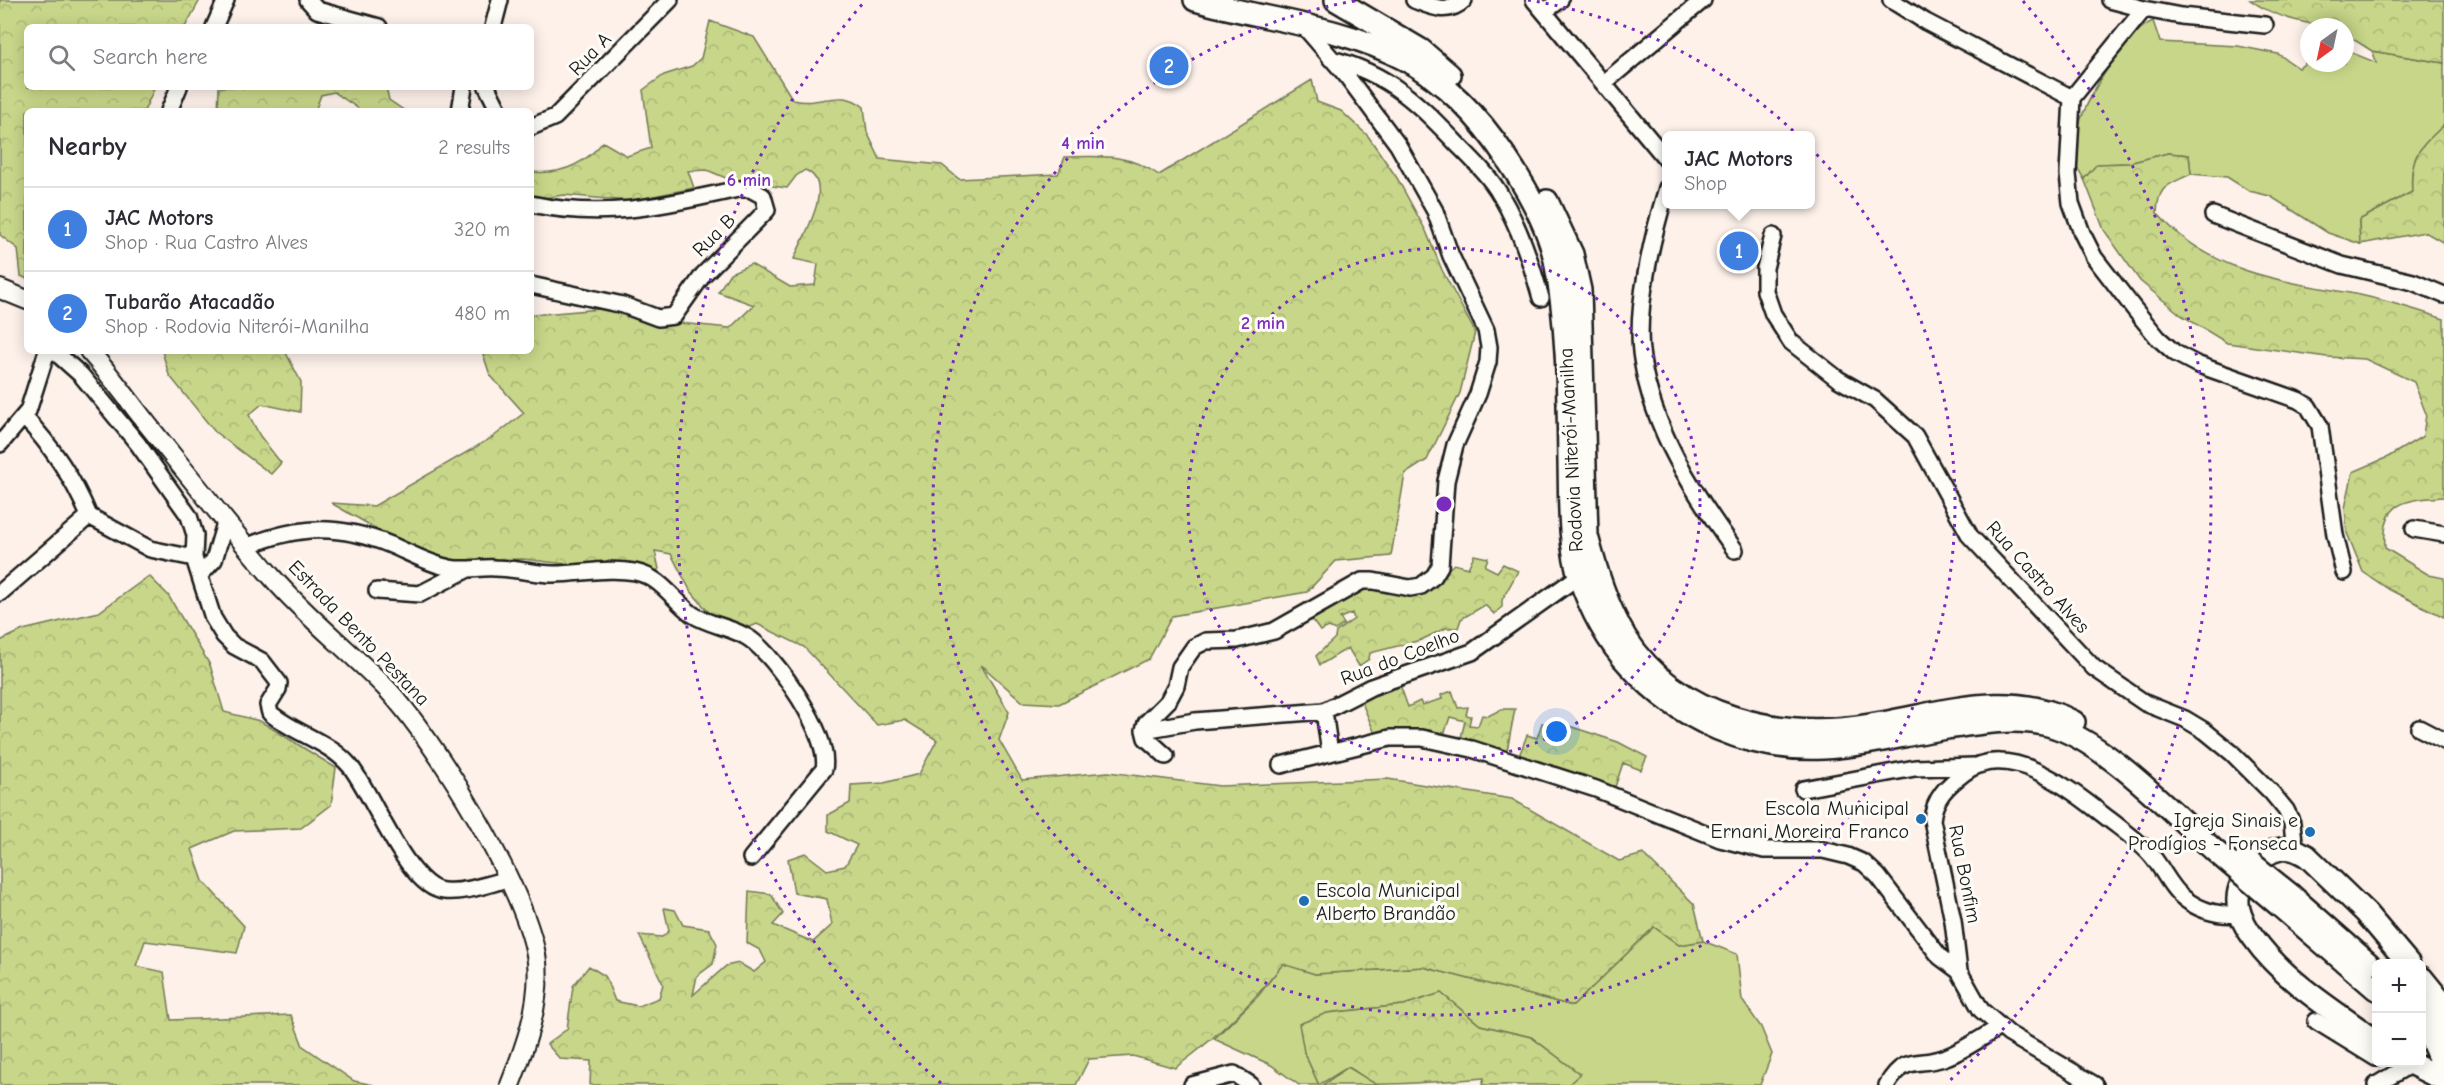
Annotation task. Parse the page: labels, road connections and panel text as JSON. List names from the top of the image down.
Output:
{
  "streets": {
    "highway": ["Rodovia Niterói-Manilha"],
    "main road": ["Estrada Bento Pestana"],
    "street": [
      "Rua A",
      "Rua B",
      "Rua Castro Alves",
      "Rua do Coelho",
      "Rua Bonfim"
    ]
  },
  "crossings": [
    ["Rodovia Niterói-Manilha", "Rua do Coelho"]
  ],
  "places": ["Escola Municipal Ernani Moreira Franco", "Igreja Sinais e Prodígios - Fonseca", "Escola Municipal Alberto Brandão"],
  "north": "bottom left",
  "page": {
    "search": "Search here",
    "pins": ["2", "1"],
    "heading": ["Nearby", "2 results"],
    "popup": ["JAC Motors", "Shop"],
    "list": [
      {
        "mark": "1",
        "name": "JAC Motors",
        "note": "Shop · Rua Castro Alves",
        "value": "320 m"
      },
      {
        "mark": "2",
        "name": "Tubarão Atacadão",
        "note": "Shop · Rodovia Niterói-Manilha",
        "value": "480 m"
      }
    ],
    "map_buttons": ["+", "−"]
  },
  "rings": ["4 min", "6 min", "2 min"]
}
